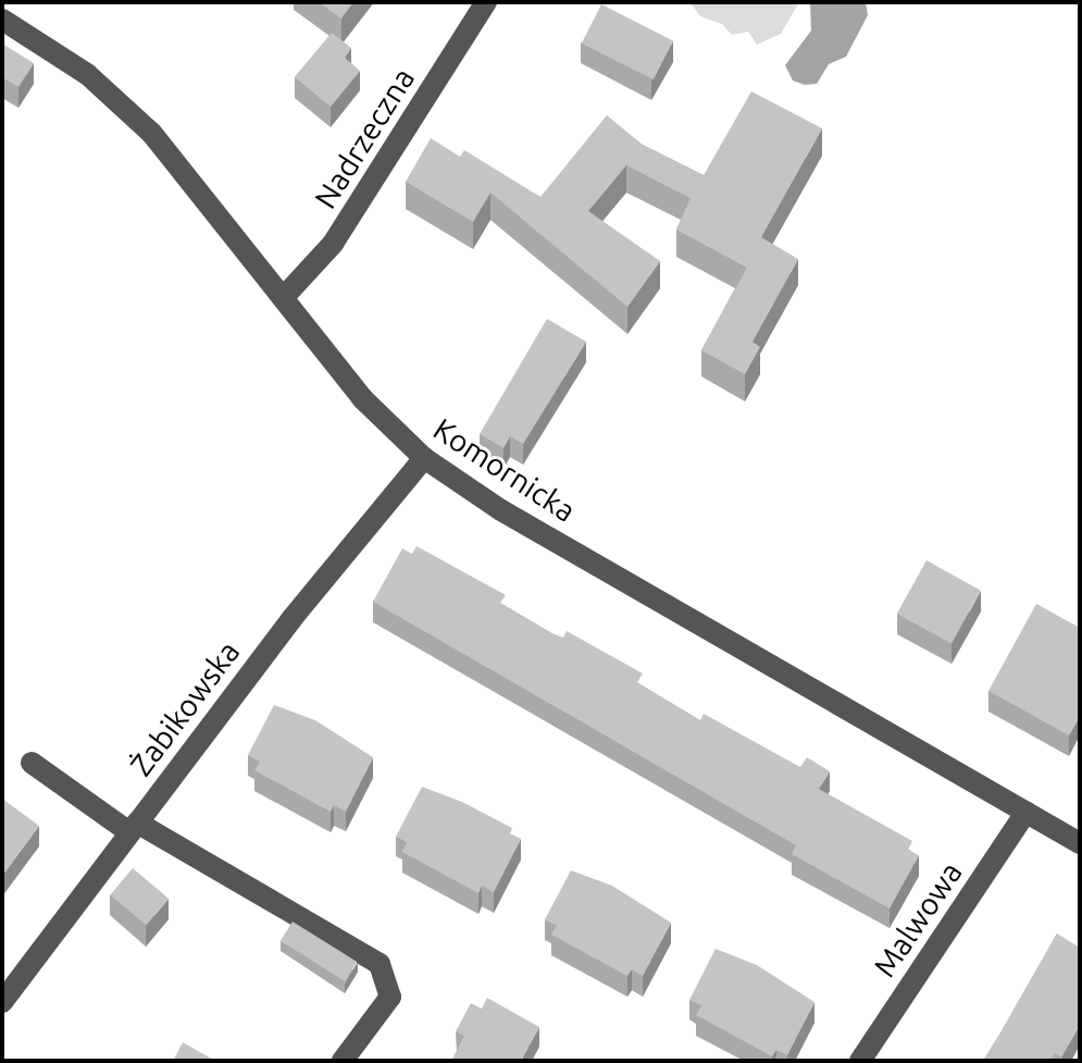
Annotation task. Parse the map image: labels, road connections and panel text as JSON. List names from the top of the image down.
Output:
{
  "streets": {
    "street": [
      "Nadrzeczna",
      "Komornicka",
      "Żabikowska",
      "Malwowa"
    ]
  },
  "crossings": [
    ["Nadrzeczna", "Komornicka"],
    ["Komornicka", "Żabikowska"],
    ["Komornicka", "Malwowa"]
  ]
}
